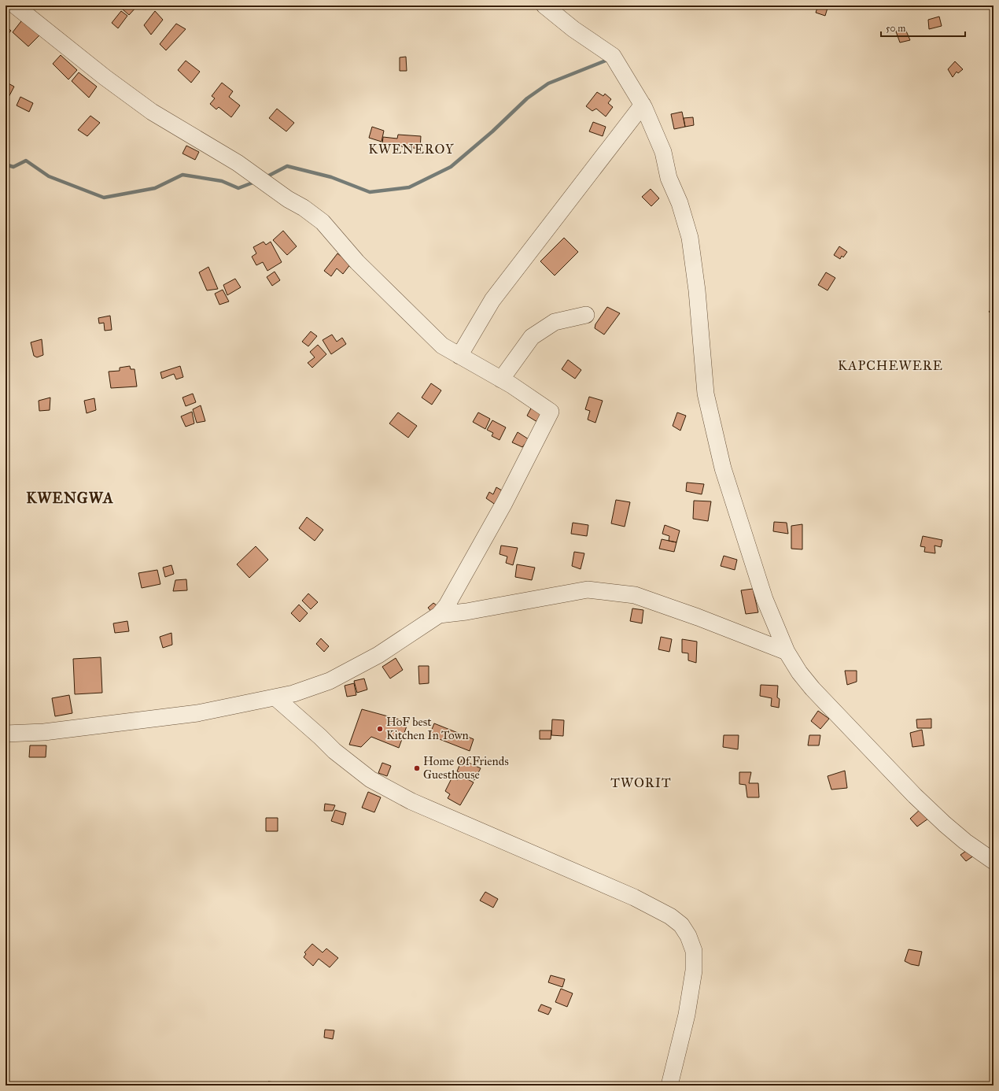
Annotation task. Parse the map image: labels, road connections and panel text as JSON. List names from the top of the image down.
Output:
{
  "districts": [
    "KWENEROY",
    "KAPCHEWERE",
    "KWENGWA",
    "TWORIT"
  ],
  "places": ["HoF best Kitchen In Town", "Home Of Friends Guesthouse"],
  "scale_bar": "50 m"
}
